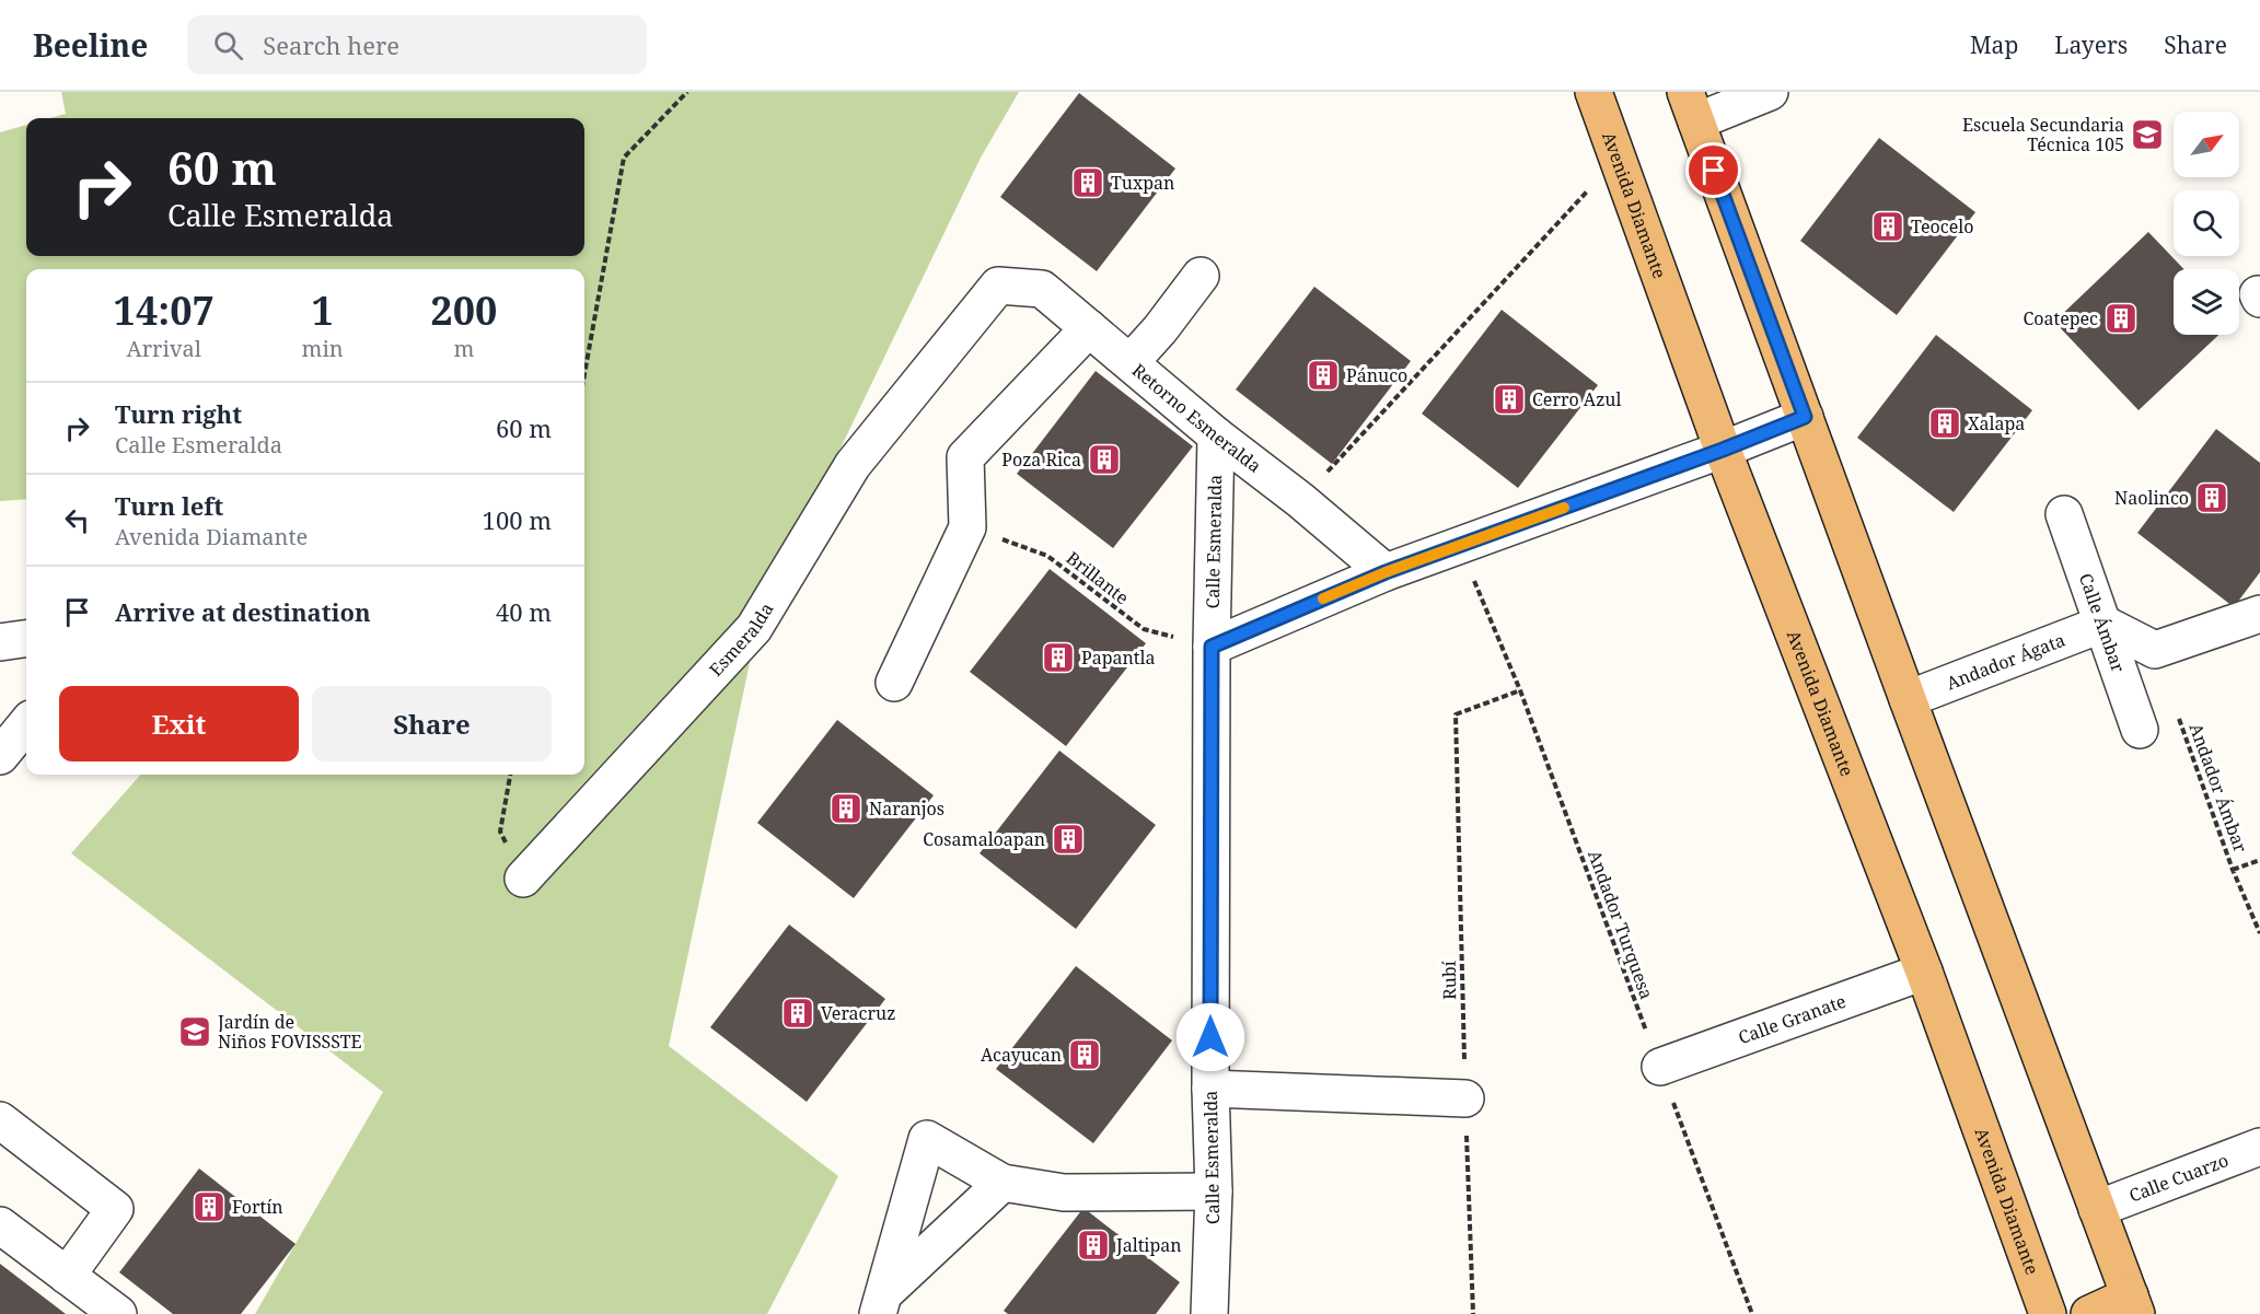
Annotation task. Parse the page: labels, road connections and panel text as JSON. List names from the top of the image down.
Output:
{
  "streets": {
    "main road": ["Avenida Diamante"],
    "street": [
      "Retorno Esmeralda",
      "Calle Esmeralda",
      "Calle Ámbar",
      "Esmeralda",
      "Andador Ágata",
      "Calle Granate",
      "Calle Cuarzo"
    ],
    "path": [
      "Brillante",
      "Andador Ámbar",
      "Andador Turquesa",
      "Rubí"
    ]
  },
  "crossings": [
    ["Avenida Diamante", "Calle Granate"],
    ["Retorno Esmeralda", "Calle Esmeralda"],
    ["Retorno Esmeralda", "Esmeralda"],
    ["Calle Esmeralda", "Brillante"],
    ["Calle Ámbar", "Andador Ágata"],
    ["Andador Turquesa", "Rubí"],
    ["Andador Turquesa", "Calle Granate"]
  ],
  "places": {
    "school or university": ["Escuela Secundaria Técnica 105", "Jardín de Niños FOVISSSTE"],
    "building": [
      "Tuxpan",
      "Teocelo",
      "Coatepec",
      "Pánuco",
      "Cerro Azul",
      "Xalapa",
      "Poza Rica",
      "Naolinco",
      "Papantla",
      "Naranjos",
      "Cosamaloapan",
      "Veracruz",
      "Acayucan",
      "Fortín",
      "Jaltipan"
    ]
  },
  "north": "top right",
  "page": {
    "header": "Beeline",
    "search": "Search here",
    "nav": ["Map", "Layers", "Share"],
    "turn": ["60 m", "Calle Esmeralda"],
    "eta": [
      "14:07",
      "Arrival",
      "1",
      "min",
      "200",
      "m"
    ],
    "list": [
      {
        "name": "Turn right",
        "note": "Calle Esmeralda",
        "value": "60 m"
      },
      {
        "name": "Turn left",
        "note": "Avenida Diamante",
        "value": "100 m"
      },
      {
        "name": "Arrive at destination",
        "value": "40 m"
      }
    ],
    "buttons": ["Exit", "Share"]
  }
}
